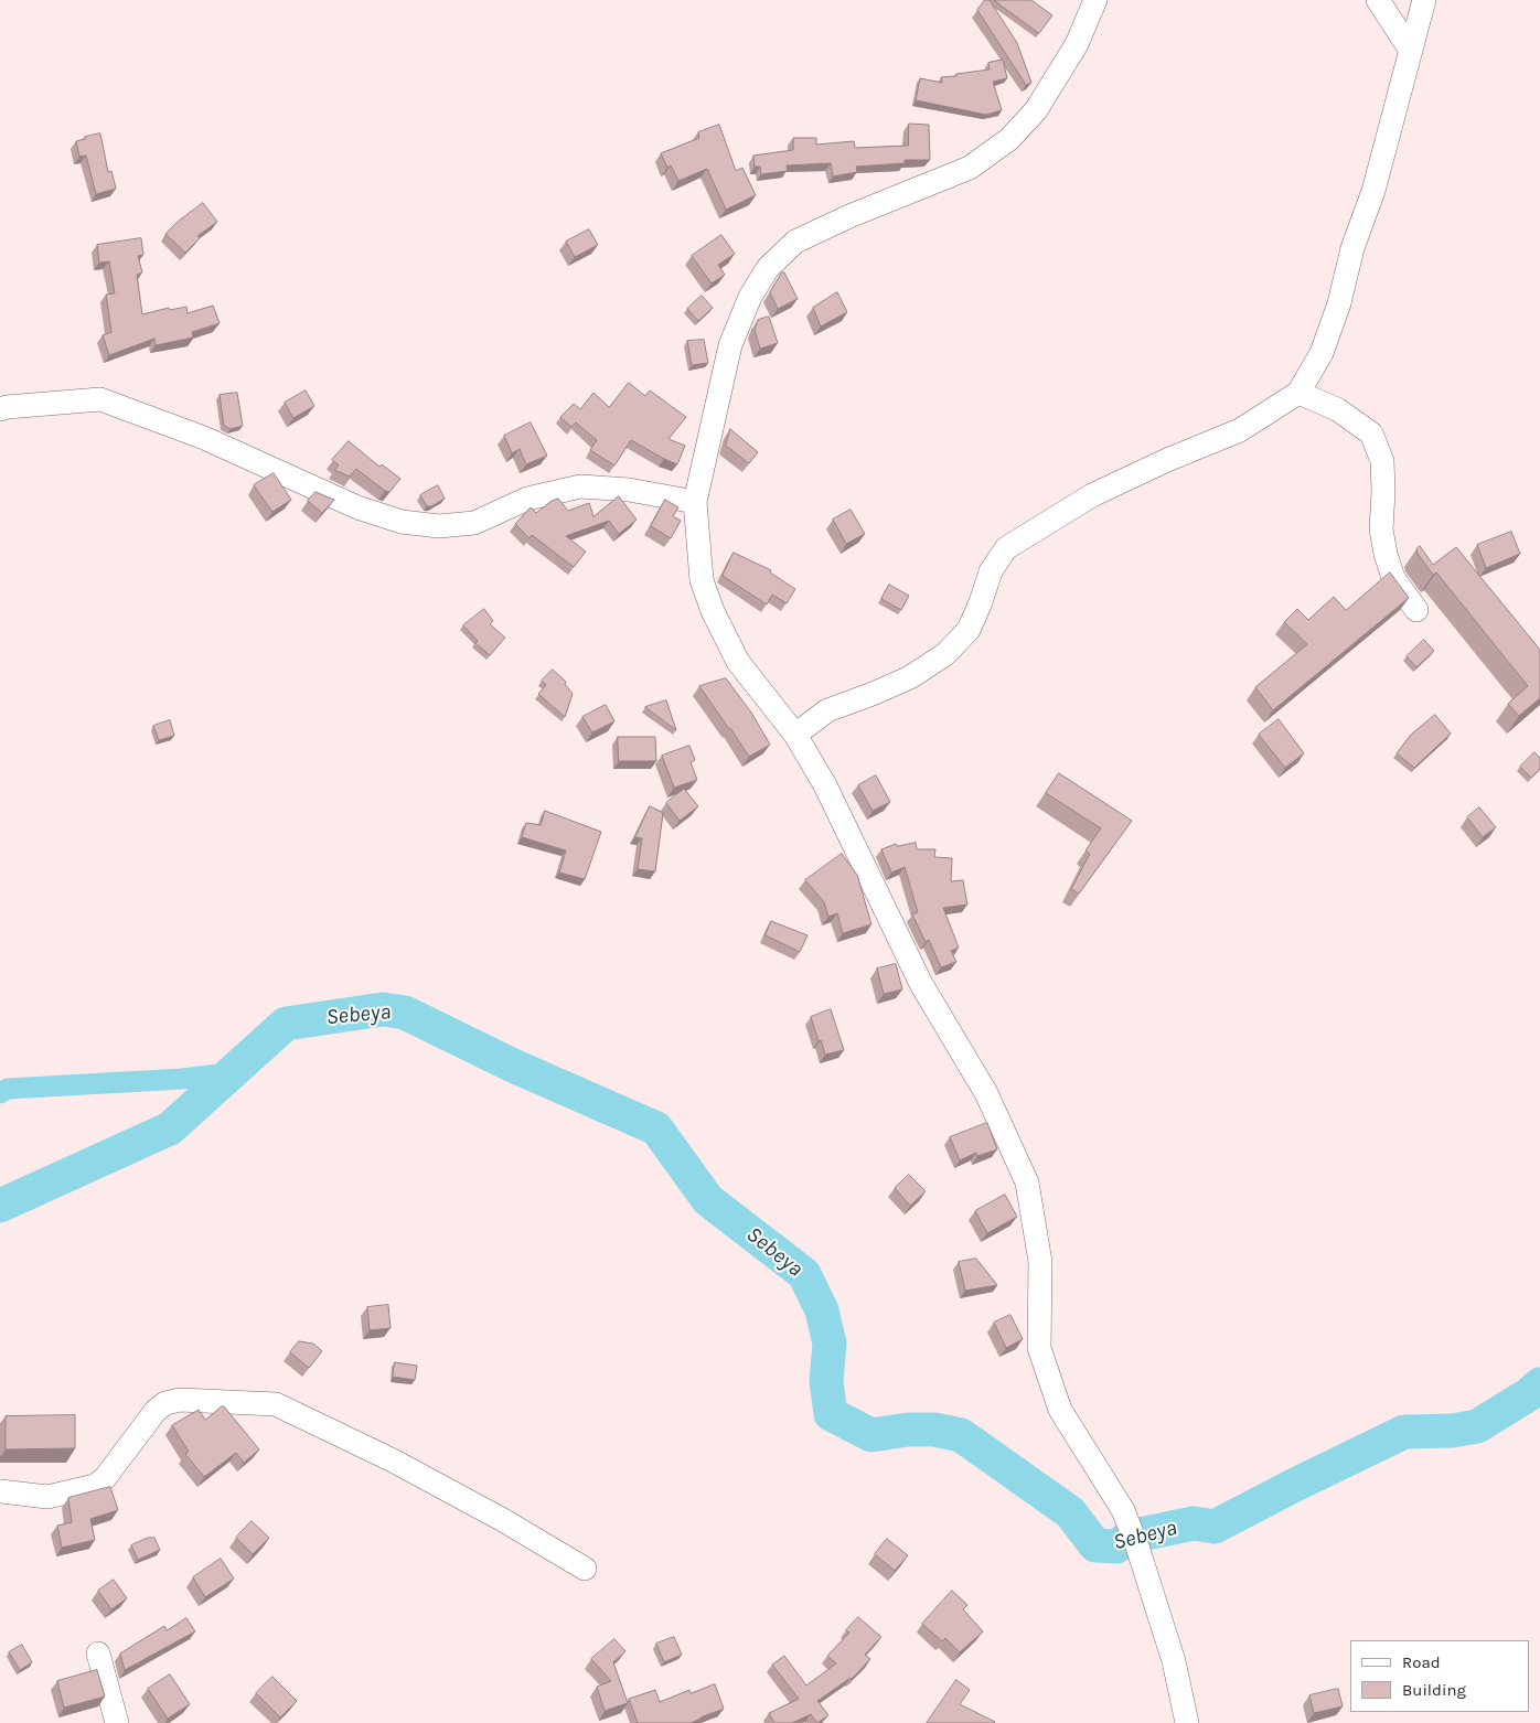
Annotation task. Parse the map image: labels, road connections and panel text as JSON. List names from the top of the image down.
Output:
{
  "water": ["Sebeya"],
  "legend": ["Road", "Building"]
}
